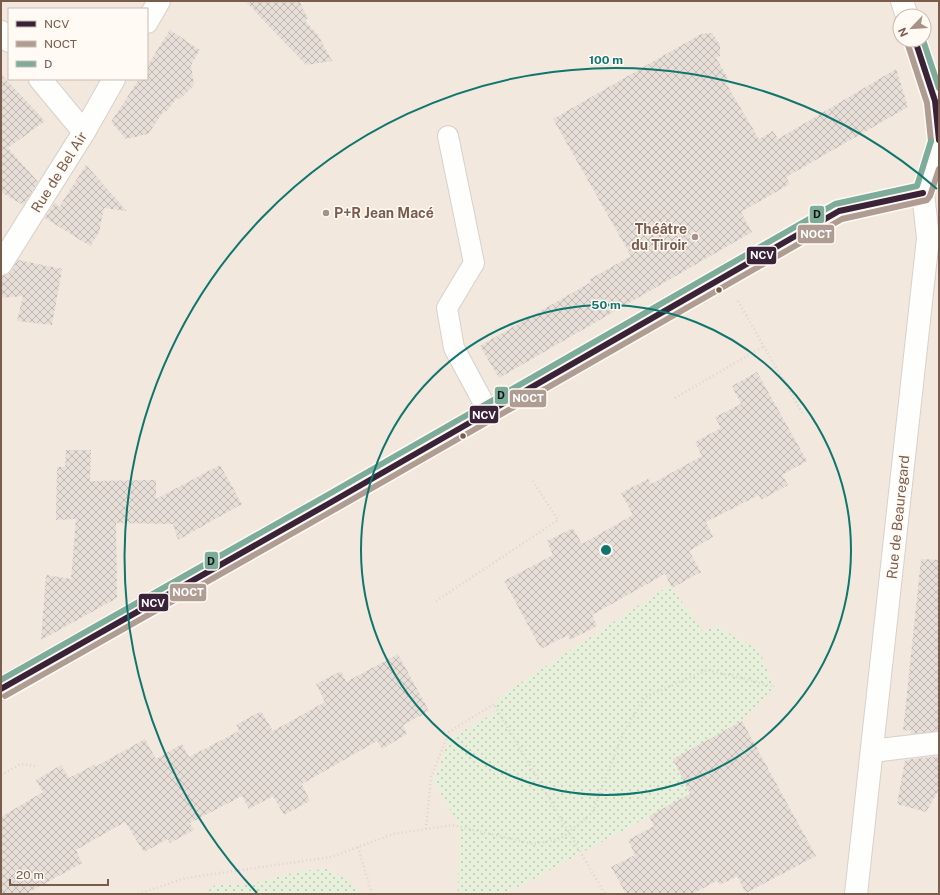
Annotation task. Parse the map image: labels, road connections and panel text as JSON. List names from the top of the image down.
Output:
{
  "streets": {
    "street": ["Rue de Bel Air", "Rue de Beauregard"]
  },
  "places": ["P+R Jean Macé", "Théâtre du Tiroir"],
  "lines": ["transit line NCV", "transit line NOCT", "transit line D"],
  "legend": ["NCV", "NOCT", "D"],
  "scale_bar": "20 m",
  "north": "bottom left",
  "rings": ["100 m", "50 m"]
}
